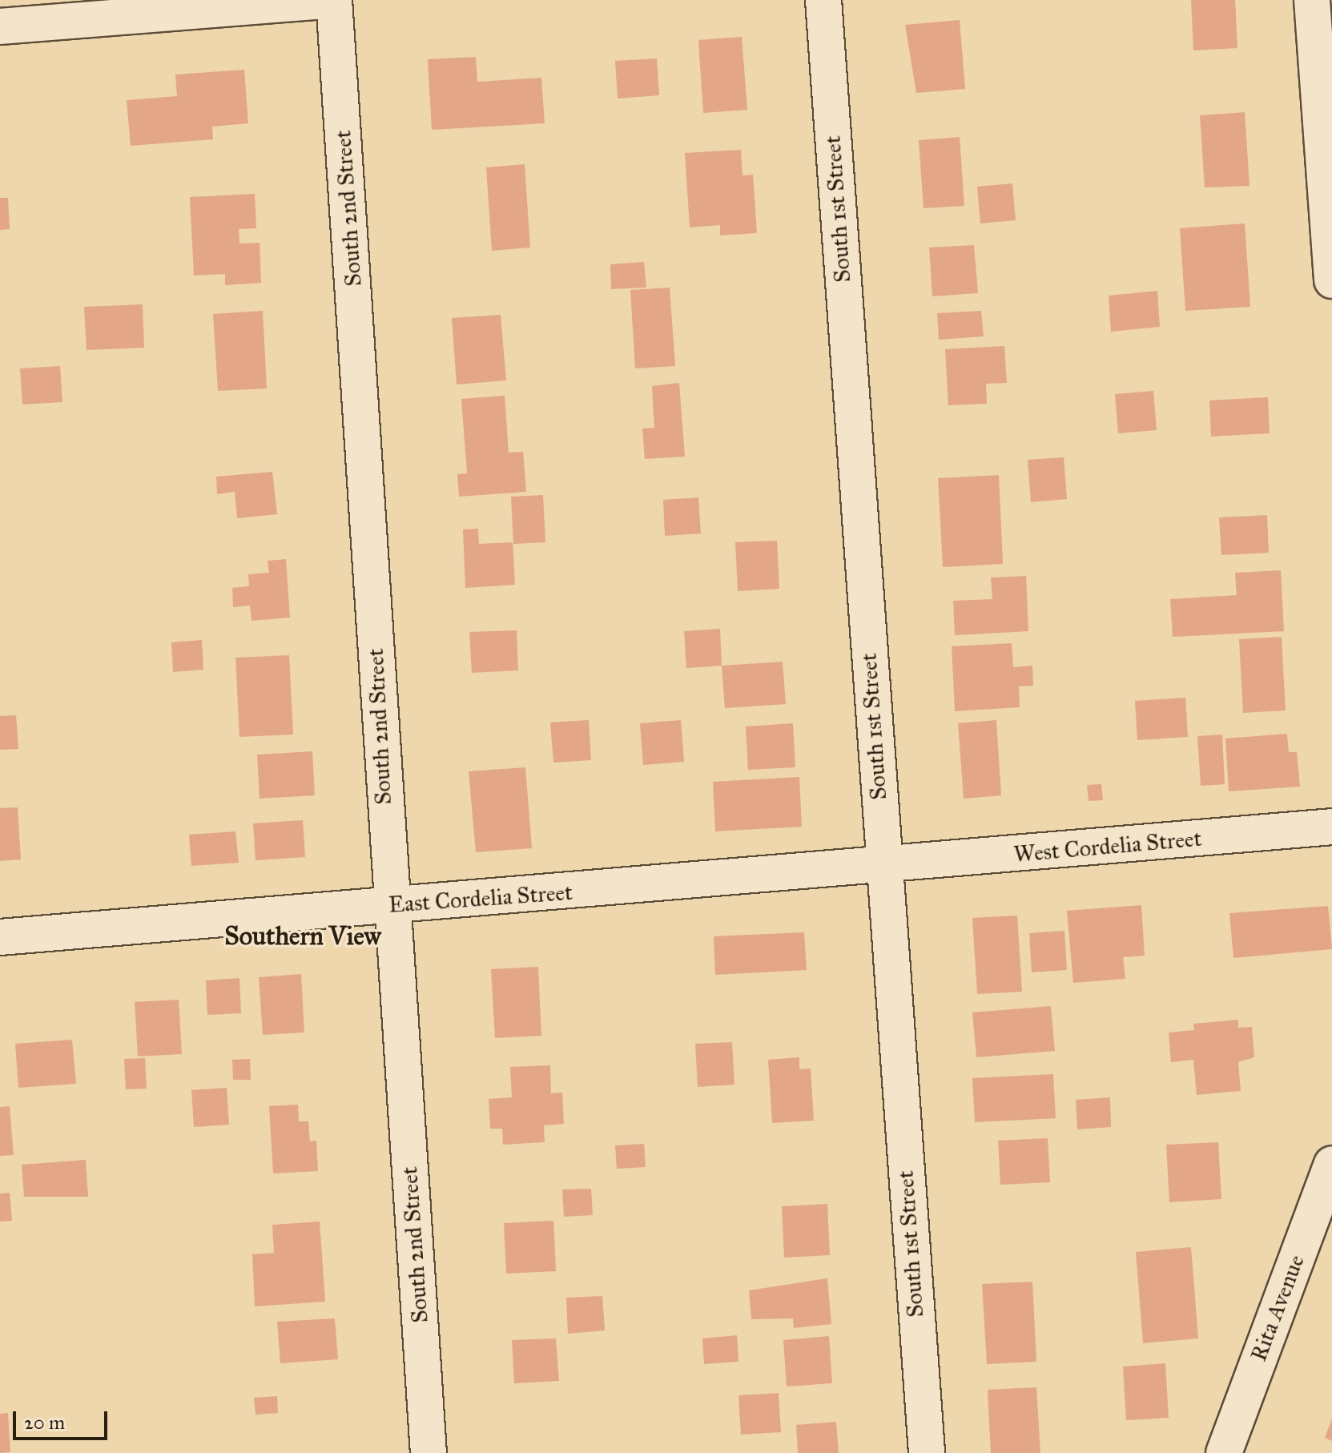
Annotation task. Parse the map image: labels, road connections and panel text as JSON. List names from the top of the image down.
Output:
{
  "streets": {
    "street": [
      "South 2nd Street",
      "South 1st Street",
      "West Cordelia Street",
      "East Cordelia Street",
      "Rita Avenue"
    ]
  },
  "crossings": [
    ["South 2nd Street", "East Cordelia Street"],
    ["South 1st Street", "West Cordelia Street"],
    ["South 1st Street", "East Cordelia Street"],
    ["West Cordelia Street", "East Cordelia Street"]
  ],
  "districts": ["Southern View"],
  "scale_bar": "20 m"
}
